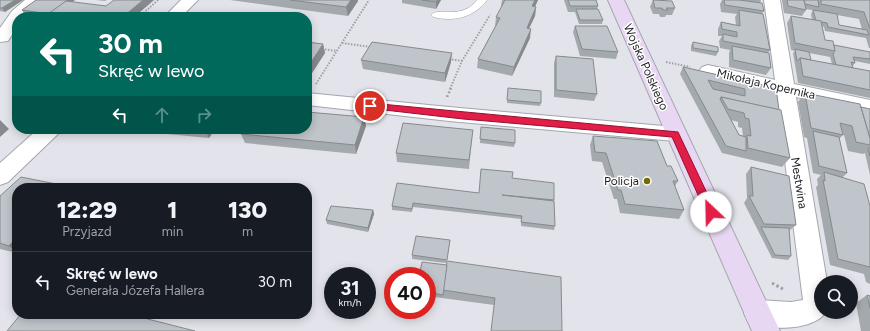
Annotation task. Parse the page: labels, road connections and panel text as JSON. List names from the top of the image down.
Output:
{
  "streets": {
    "street": ["Wojska Polskiego", "Mikołaja Kopernika", "Mestwina"]
  },
  "crossings": [
    ["Wojska Polskiego", "Mestwina"],
    ["Mikołaja Kopernika", "Mestwina"]
  ],
  "places": ["Policja"],
  "page": {
    "turn": ["30 m", "Skręć w lewo"],
    "eta": [
      "12:29",
      "Przyjazd",
      "1",
      "min",
      "130",
      "m"
    ],
    "list": [
      {
        "name": "Skręć w lewo",
        "note": "Generała Józefa Hallera",
        "value": "30 m"
      }
    ],
    "speed": "31 km/h",
    "limit": "40"
  }
}
